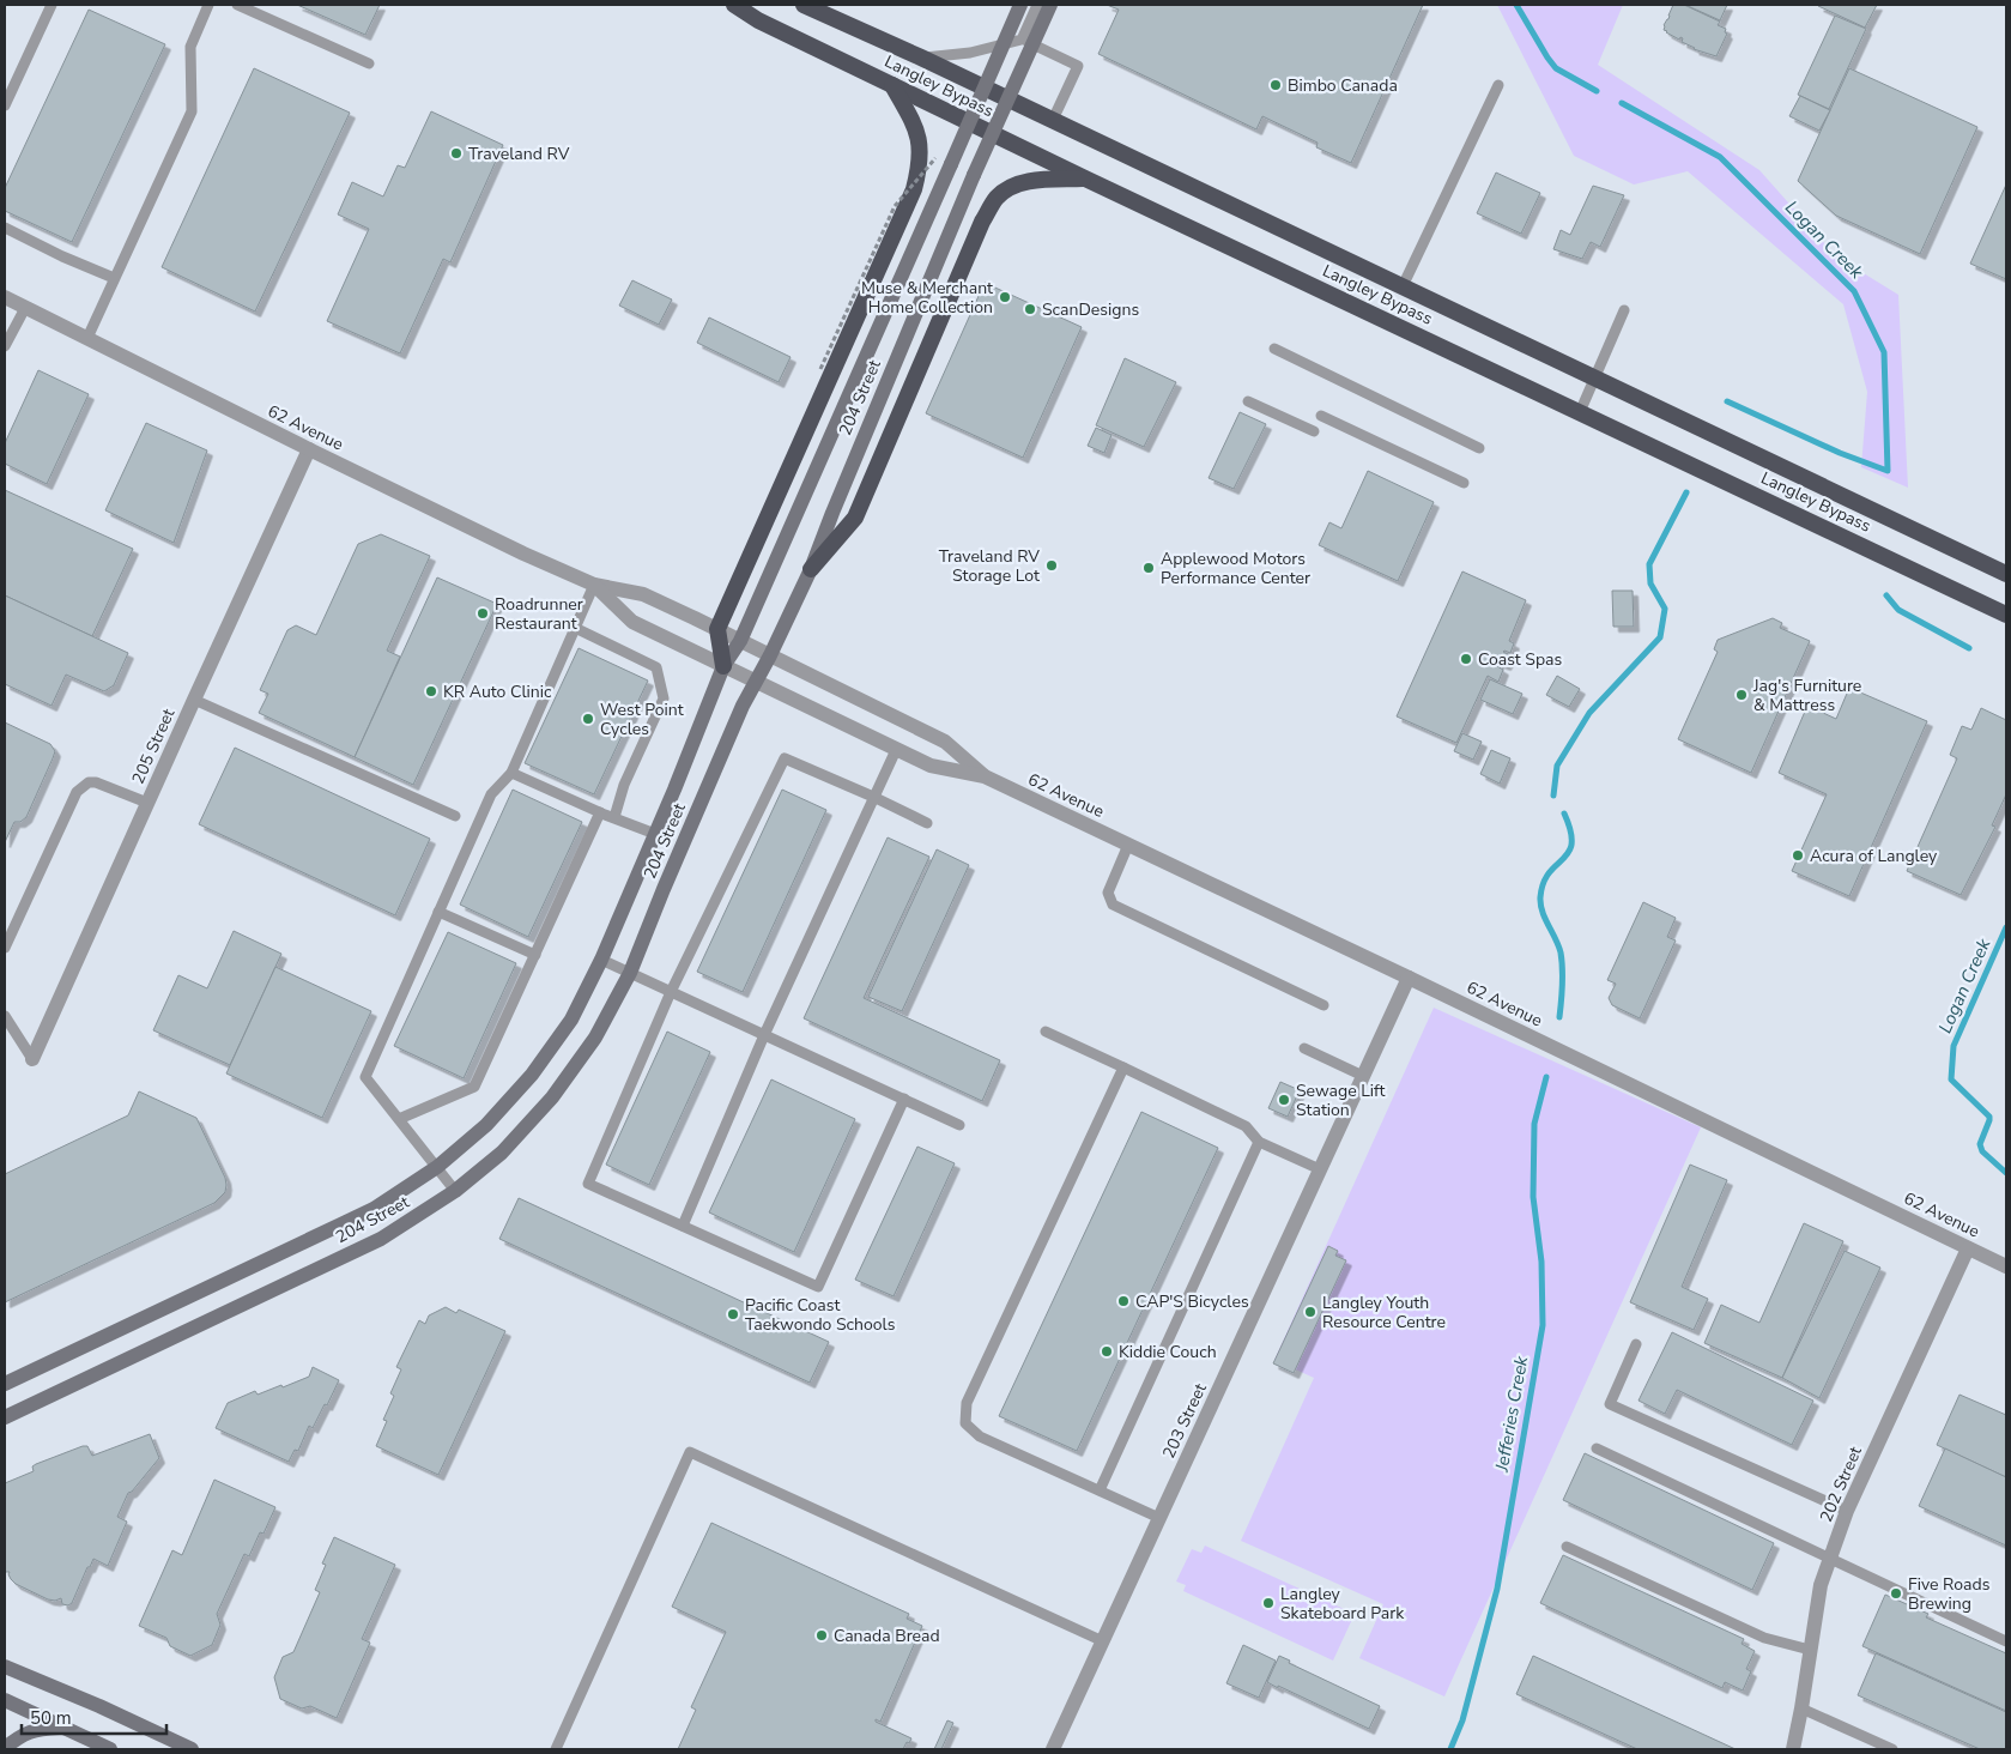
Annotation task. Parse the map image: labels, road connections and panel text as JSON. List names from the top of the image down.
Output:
{
  "streets": {
    "highway": ["Langley Bypass"],
    "main road": ["204 Street"],
    "street": [
      "62 Avenue",
      "205 Street",
      "203 Street",
      "202 Street"
    ]
  },
  "crossings": [
    ["204 Street", "62 Avenue"],
    ["62 Avenue", "205 Street"],
    ["62 Avenue", "203 Street"],
    ["62 Avenue", "202 Street"]
  ],
  "water": ["Logan Creek", "Jefferies Creek"],
  "places": [
    "Bimbo Canada",
    "Traveland RV",
    "Muse & Merchant Home Collection",
    "ScanDesigns",
    "Traveland RV Storage Lot",
    "Applewood Motors Performance Center",
    "Roadrunner Restaurant",
    "Coast Spas",
    "KR Auto Clinic",
    "Jag's Furniture & Mattress",
    "West Point Cycles",
    "Acura of Langley",
    "Sewage Lift Station",
    "CAP'S Bicycles",
    "Langley Youth Resource Centre",
    "Pacific Coast Taekwondo Schools",
    "Kiddie Couch",
    "Five Roads Brewing",
    "Langley Skateboard Park",
    "Canada Bread"
  ],
  "scale_bar": "50 m"
}
